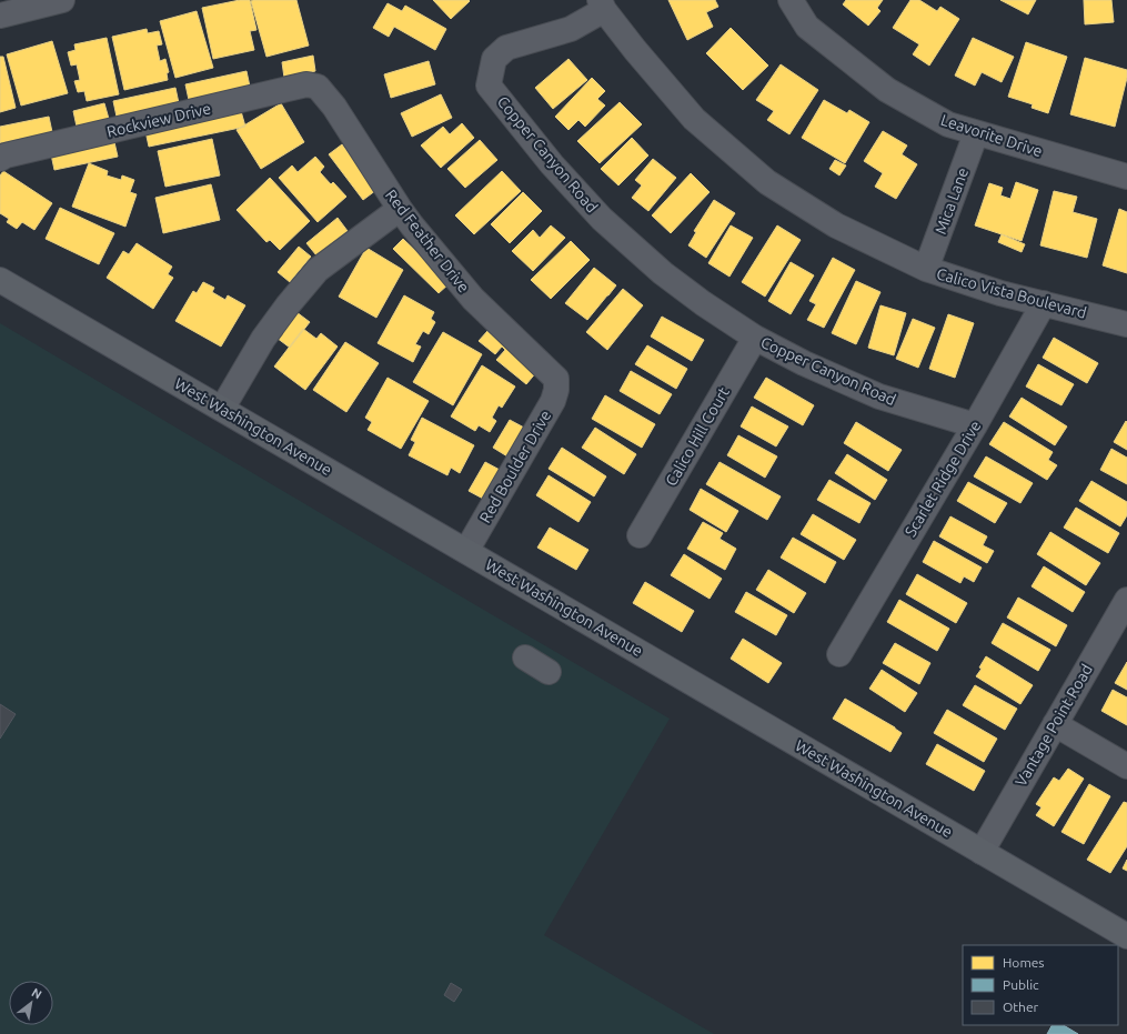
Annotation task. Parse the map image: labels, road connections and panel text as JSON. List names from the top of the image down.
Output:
{
  "streets": {
    "main road": ["West Washington Avenue"],
    "street": [
      "Rockview Drive",
      "Leavorite Drive",
      "Copper Canyon Road",
      "Mica Lane",
      "Red Feather Drive",
      "Calico Vista Boulevard",
      "Calico Hill Court",
      "Red Boulder Drive",
      "Scarlet Ridge Drive",
      "Vantage Point Road"
    ]
  },
  "crossings": [
    ["Rockview Drive", "Red Feather Drive"],
    ["Leavorite Drive", "Mica Lane"],
    ["Copper Canyon Road", "Calico Vista Boulevard"],
    ["Copper Canyon Road", "Calico Hill Court"],
    ["Copper Canyon Road", "Scarlet Ridge Drive"],
    ["Mica Lane", "Calico Vista Boulevard"],
    ["Red Feather Drive", "Red Boulder Drive"],
    ["Calico Vista Boulevard", "Scarlet Ridge Drive"],
    ["West Washington Avenue", "Red Boulder Drive"],
    ["West Washington Avenue", "Vantage Point Road"]
  ],
  "legend": ["Homes", "Public", "Other"],
  "north": "top right"
}
